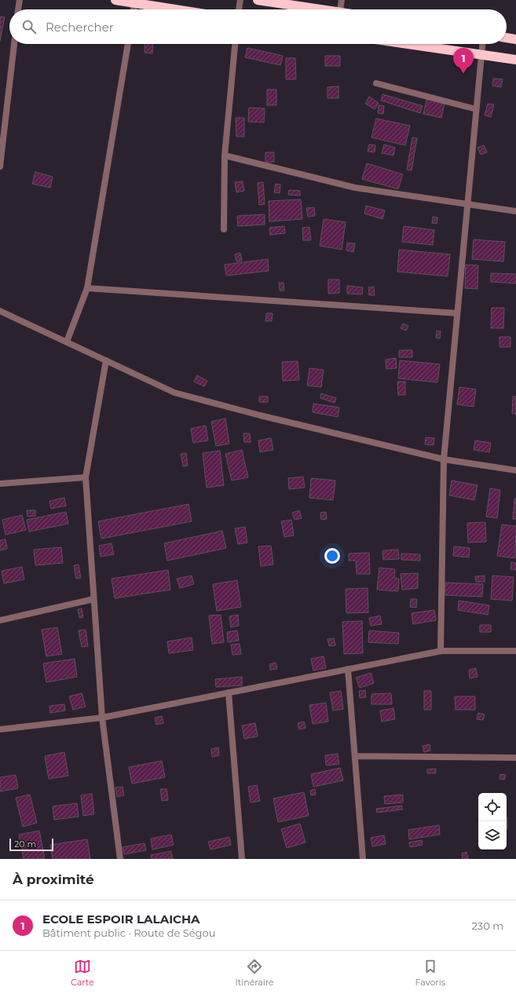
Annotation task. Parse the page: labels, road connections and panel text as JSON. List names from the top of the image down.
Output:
{
  "scale_bar": "20 m",
  "page": {
    "search": "Rechercher",
    "pins": "1",
    "scale": "20 m",
    "heading": "À proximité",
    "list": [
      {
        "mark": "1",
        "name": "ECOLE ESPOIR LALAICHA",
        "note": "Bâtiment public · Route de Ségou",
        "value": "230 m"
      }
    ],
    "nav": ["Carte", "Itinéraire", "Favoris"]
  }
}
